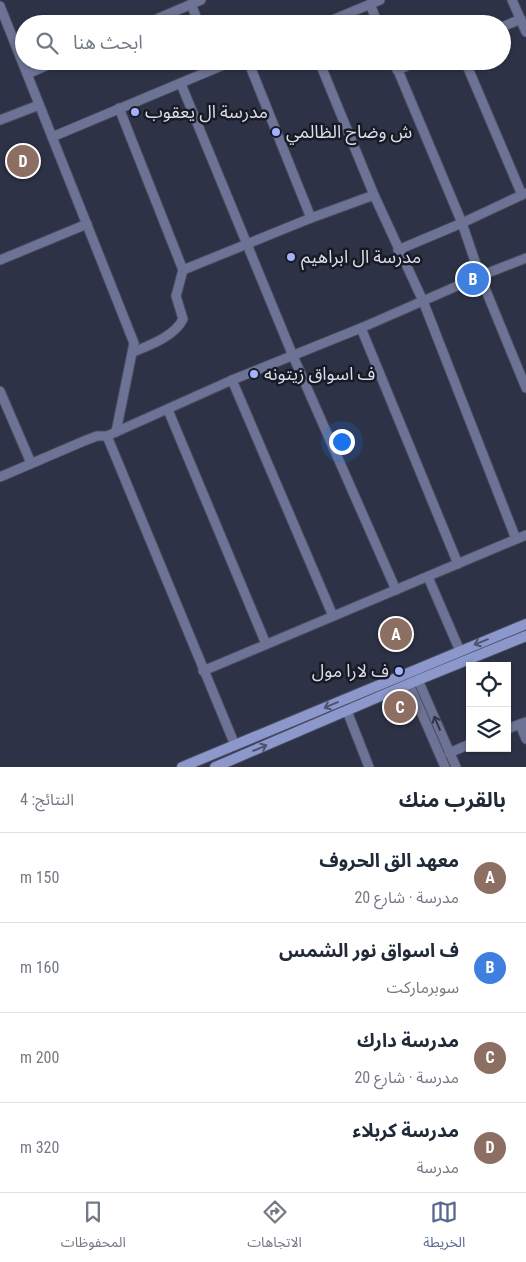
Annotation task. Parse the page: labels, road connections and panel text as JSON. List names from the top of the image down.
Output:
{
  "places": [
    "مدرسة ال يعقوب",
    "ش وضاح الظالمي",
    "مدرسة ال ابراهيم",
    "ف اسواق زيتونه",
    "ف لارا مول"
  ],
  "page": {
    "search": "ابحث هنا",
    "pins": [
      "D",
      "B",
      "A",
      "C"
    ],
    "heading": ["بالقرب منك", "النتائج: 4"],
    "list": [
      {
        "mark": "A",
        "name": "معهد الق الحروف",
        "note": "مدرسة · شارع 20",
        "value": "150 m"
      },
      {
        "mark": "B",
        "name": "ف اسواق نور الشمس",
        "note": "سوبرماركت",
        "value": "160 m"
      },
      {
        "mark": "C",
        "name": "مدرسة دارك",
        "note": "مدرسة · شارع 20",
        "value": "200 m"
      },
      {
        "mark": "D",
        "name": "مدرسة كربلاء",
        "note": "مدرسة",
        "value": "320 m"
      }
    ],
    "nav": ["الخريطة", "الاتجاهات", "المحفوظات"]
  }
}
